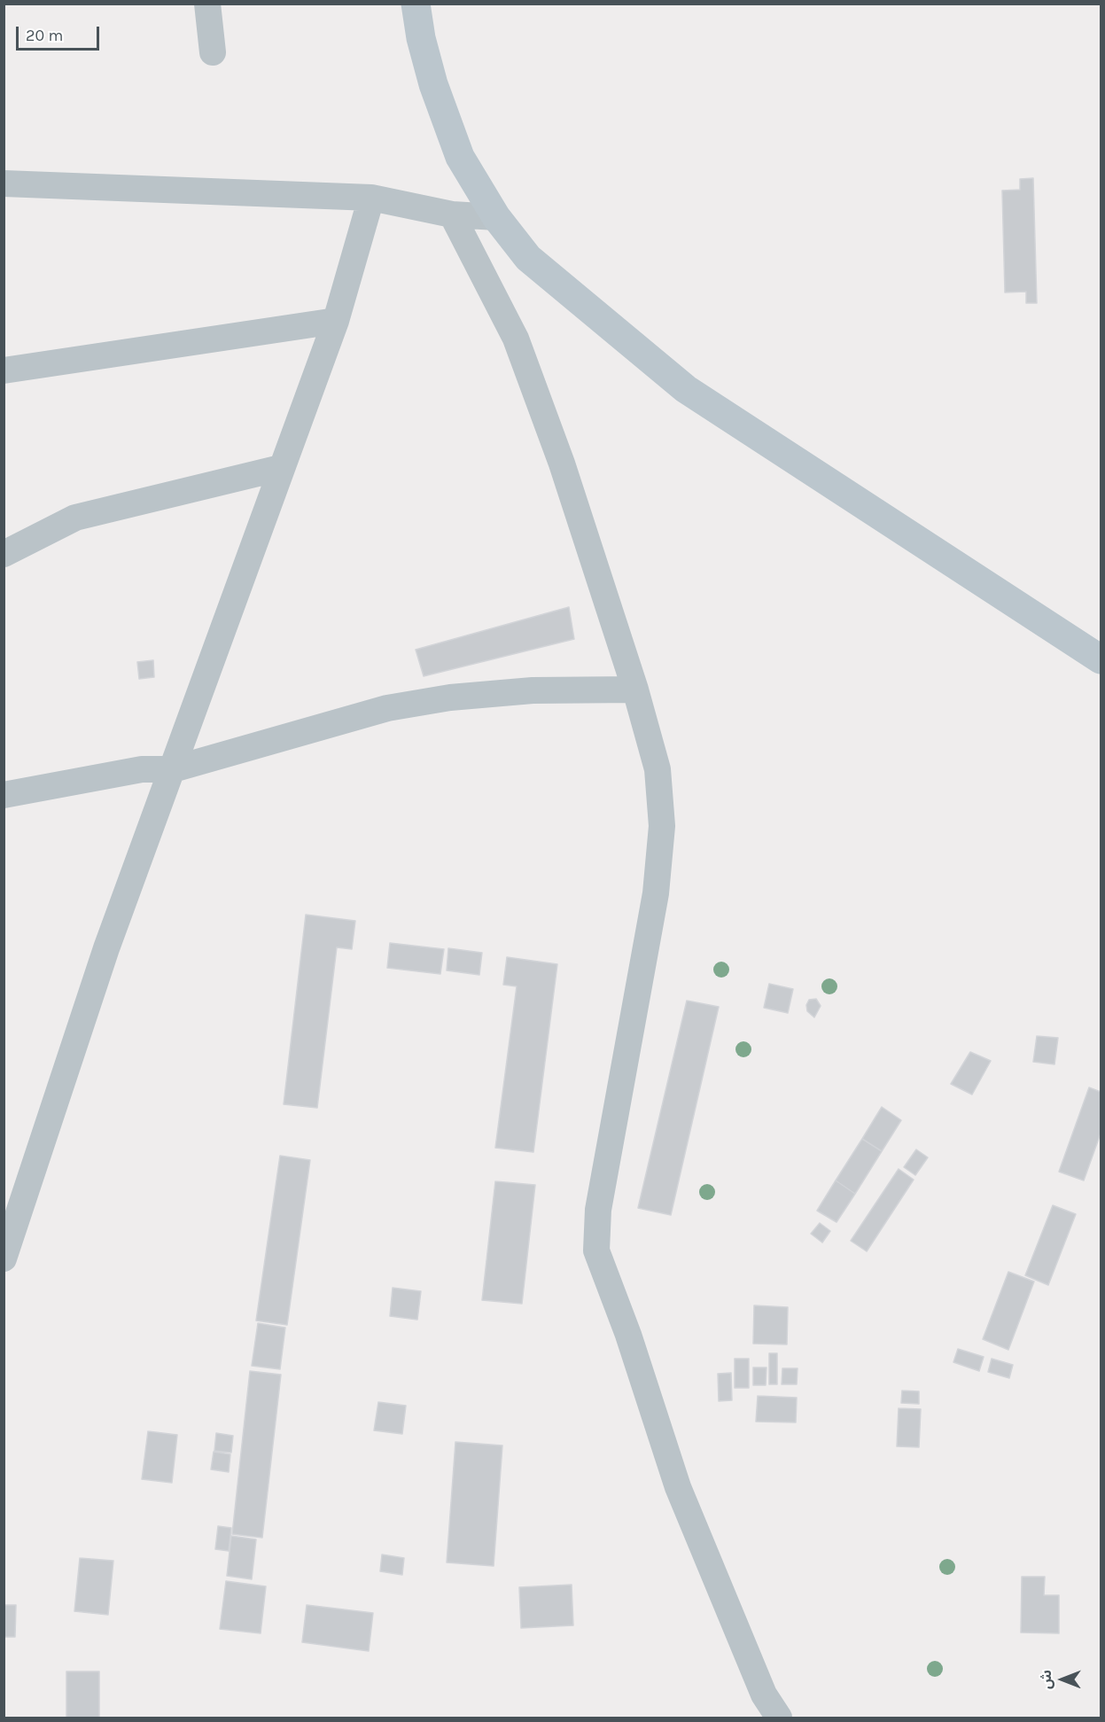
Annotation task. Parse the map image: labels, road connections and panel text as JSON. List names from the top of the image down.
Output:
{
  "scale_bar": "20 m",
  "north": "left"
}
